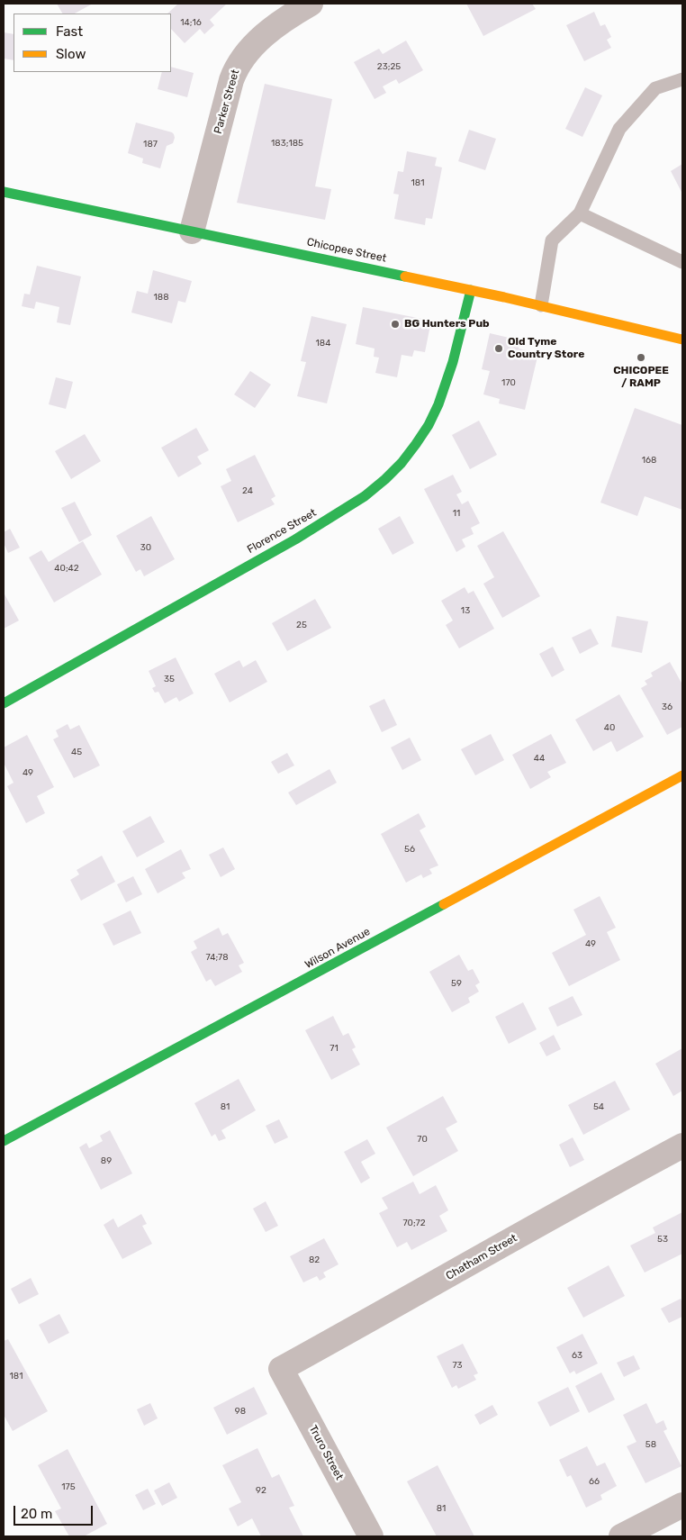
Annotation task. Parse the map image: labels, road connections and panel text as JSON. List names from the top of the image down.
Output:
{
  "streets": {
    "street": [
      "Parker Street",
      "Chicopee Street",
      "Florence Street",
      "Wilson Avenue",
      "Chatham Street",
      "Truro Street"
    ]
  },
  "crossings": [
    ["Parker Street", "Chicopee Street"],
    ["Chicopee Street", "Florence Street"],
    ["Chatham Street", "Truro Street"]
  ],
  "places": ["BG Hunters Pub", "Old Tyme Country Store", "CHICOPEE / RAMP"],
  "house_numbers": [
    "14;16",
    "23;25",
    "183;185",
    "187",
    "181",
    "188",
    "184",
    "170",
    "168",
    "24",
    "11",
    "30",
    "40;42",
    "13",
    "25",
    "35",
    "36",
    "40",
    "45",
    "44",
    "49",
    "56",
    "49",
    "74;78",
    "59",
    "71",
    "81",
    "54",
    "70",
    "89",
    "70;72",
    "53",
    "82",
    "63",
    "73",
    "181",
    "98",
    "58",
    "66",
    "175",
    "92",
    "81"
  ],
  "legend": ["Fast", "Slow"],
  "scale_bar": "20 m"
}
